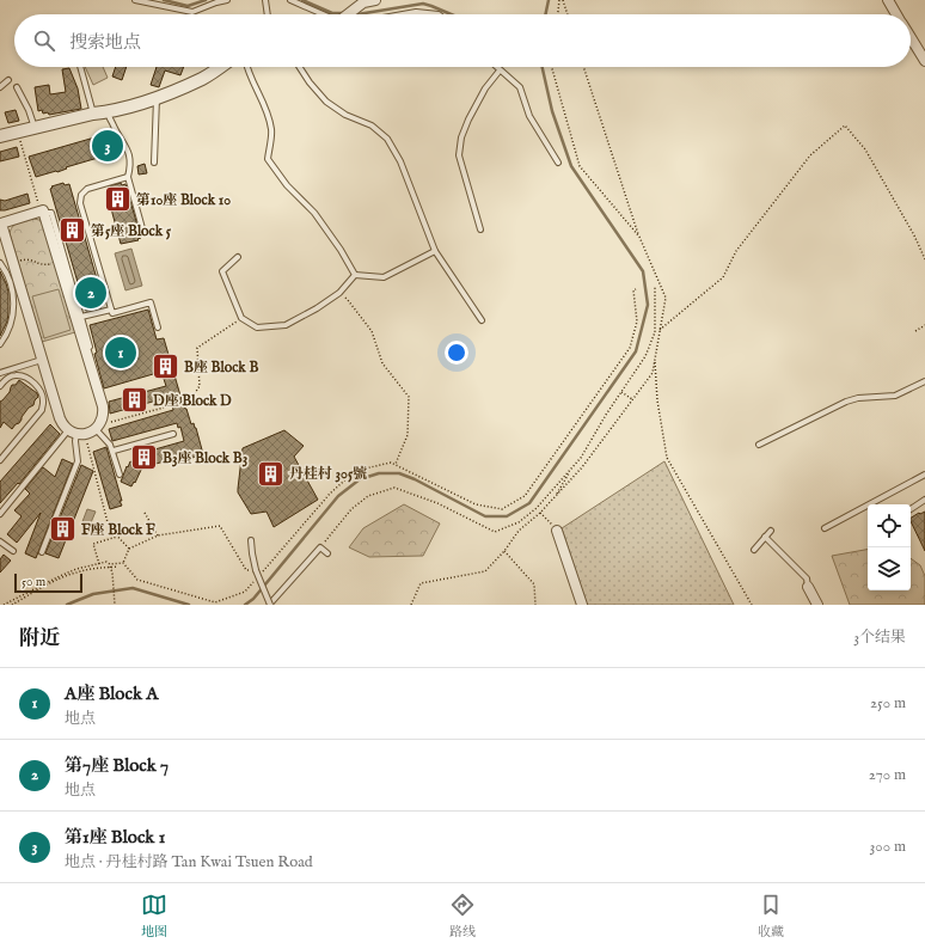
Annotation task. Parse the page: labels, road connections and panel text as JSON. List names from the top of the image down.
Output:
{
  "places": {
    "building": [
      "第10座 Block 10",
      "第5座 Block 5",
      "B座 Block B",
      "D座 Block D",
      "B3座 Block B3",
      "丹桂村 305號",
      "F座 Block F"
    ]
  },
  "scale_bar": "50 m",
  "page": {
    "search": "搜索地点",
    "pins": ["3", "2", "1"],
    "scale": "50 m",
    "heading": ["附近", "3个结果"],
    "list": [
      {
        "mark": "1",
        "name": "A座 Block A",
        "note": "地点",
        "value": "250 m"
      },
      {
        "mark": "2",
        "name": "第7座 Block 7",
        "note": "地点",
        "value": "270 m"
      },
      {
        "mark": "3",
        "name": "第1座 Block 1",
        "note": "地点 · 丹桂村路 Tan Kwai Tsuen Road",
        "value": "300 m"
      }
    ],
    "nav": ["地图", "路线", "收藏"]
  }
}
